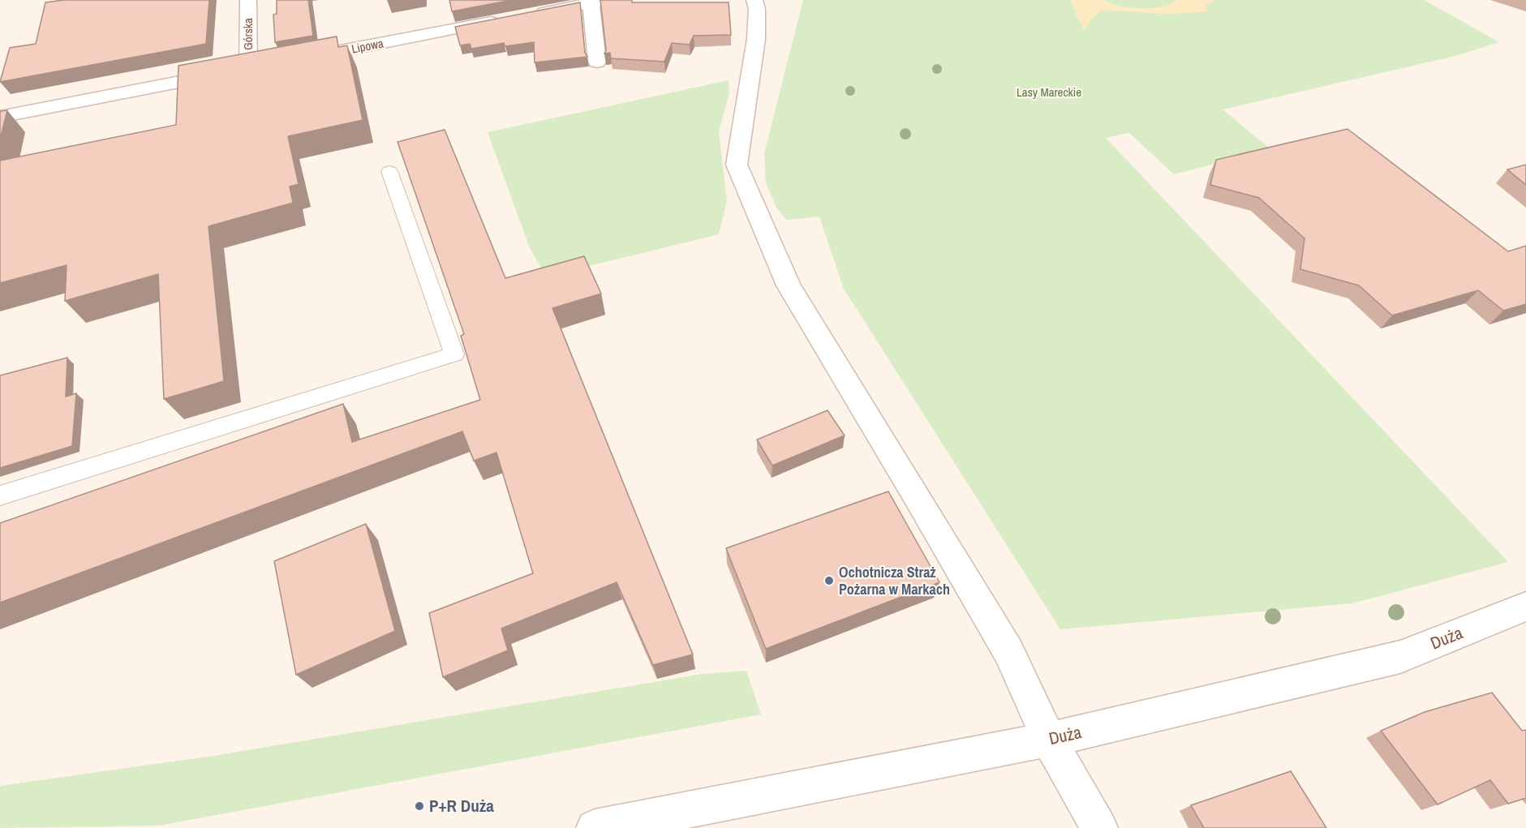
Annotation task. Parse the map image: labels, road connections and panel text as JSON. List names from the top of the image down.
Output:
{
  "streets": {
    "street": ["Górska", "Lipowa", "Duża"]
  },
  "parks": ["Lasy Mareckie"],
  "places": ["Ochotnicza Straż Pożarna w Markach", "P+R Duża"]
}
